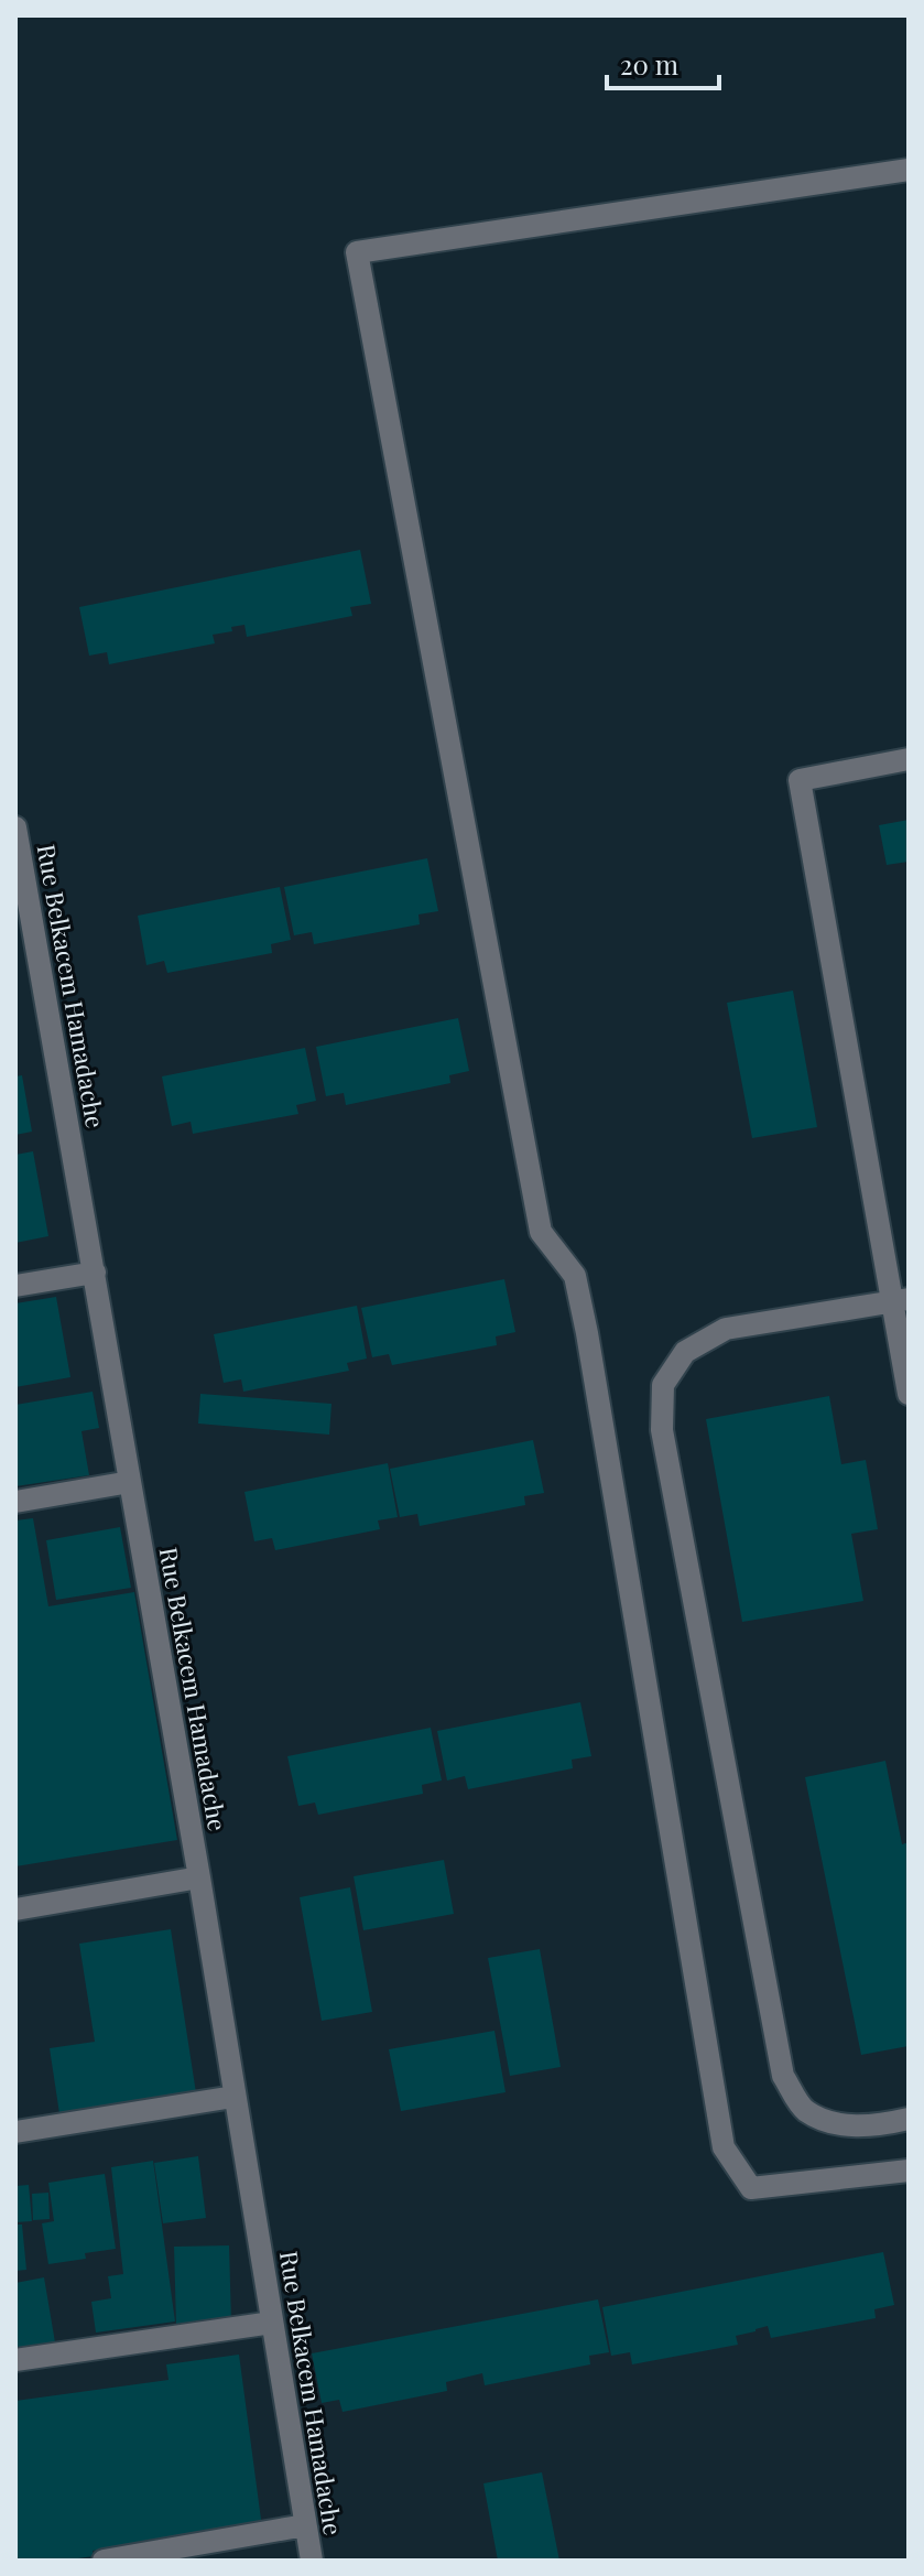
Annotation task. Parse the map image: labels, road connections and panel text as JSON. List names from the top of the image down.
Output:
{
  "streets": {
    "street": ["Rue Belkacem Hamadache"]
  },
  "scale_bar": "20 m"
}
